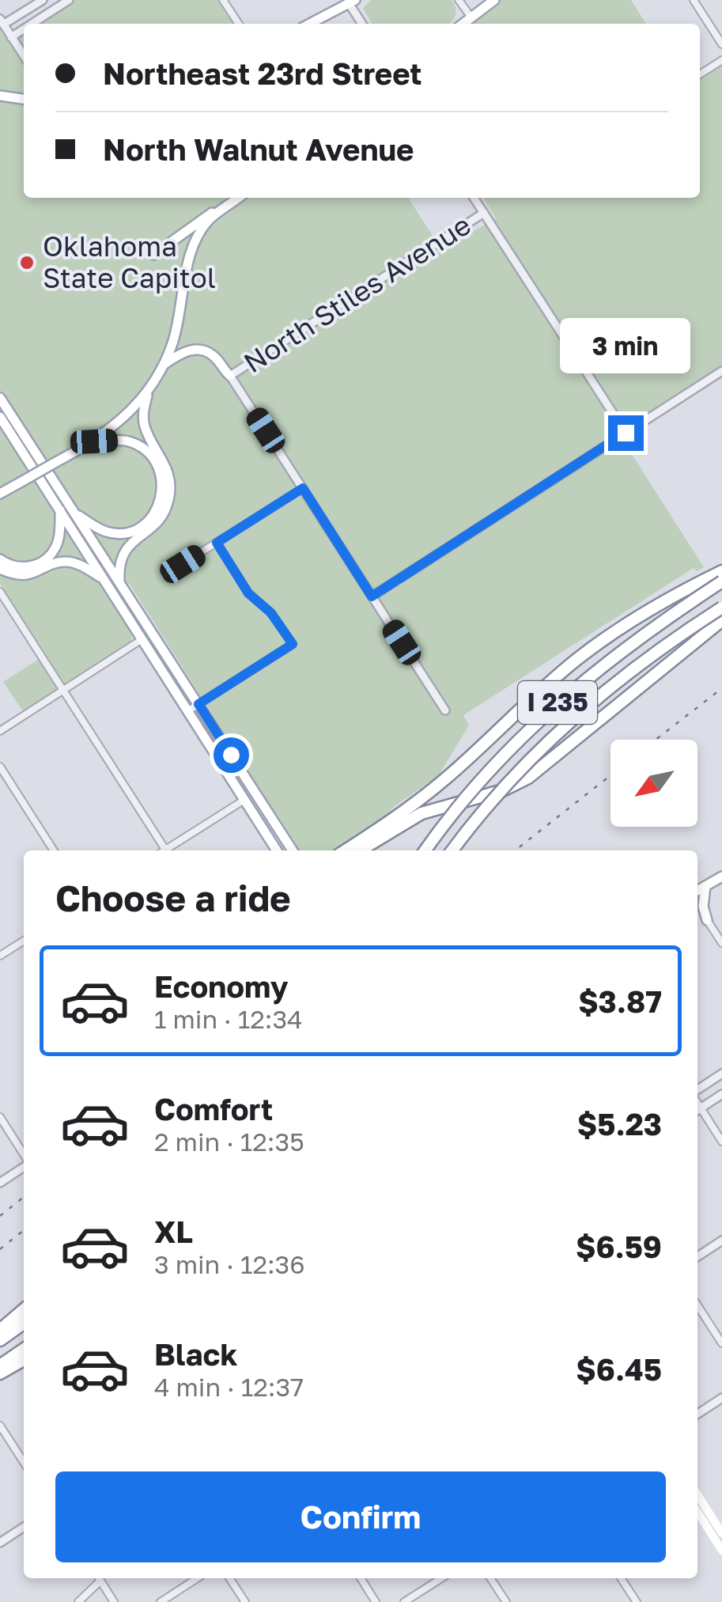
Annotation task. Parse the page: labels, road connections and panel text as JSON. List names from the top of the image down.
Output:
{
  "streets": {
    "highway": ["I 235"],
    "street": ["North Stiles Avenue"]
  },
  "places": ["Oklahoma State Capitol"],
  "north": "bottom left",
  "page": {
    "banner": ["Northeast 23rd Street", "North Walnut Avenue"],
    "bubble": "3 min",
    "heading": "Choose a ride",
    "list": [
      {
        "name": "Economy",
        "note": "1 min · 12:34",
        "value": "$3.87"
      },
      {
        "name": "Comfort",
        "note": "2 min · 12:35",
        "value": "$5.23"
      },
      {
        "name": "XL",
        "note": "3 min · 12:36",
        "value": "$6.59"
      },
      {
        "name": "Black",
        "note": "4 min · 12:37",
        "value": "$6.45"
      }
    ],
    "buttons": "Confirm"
  }
}
